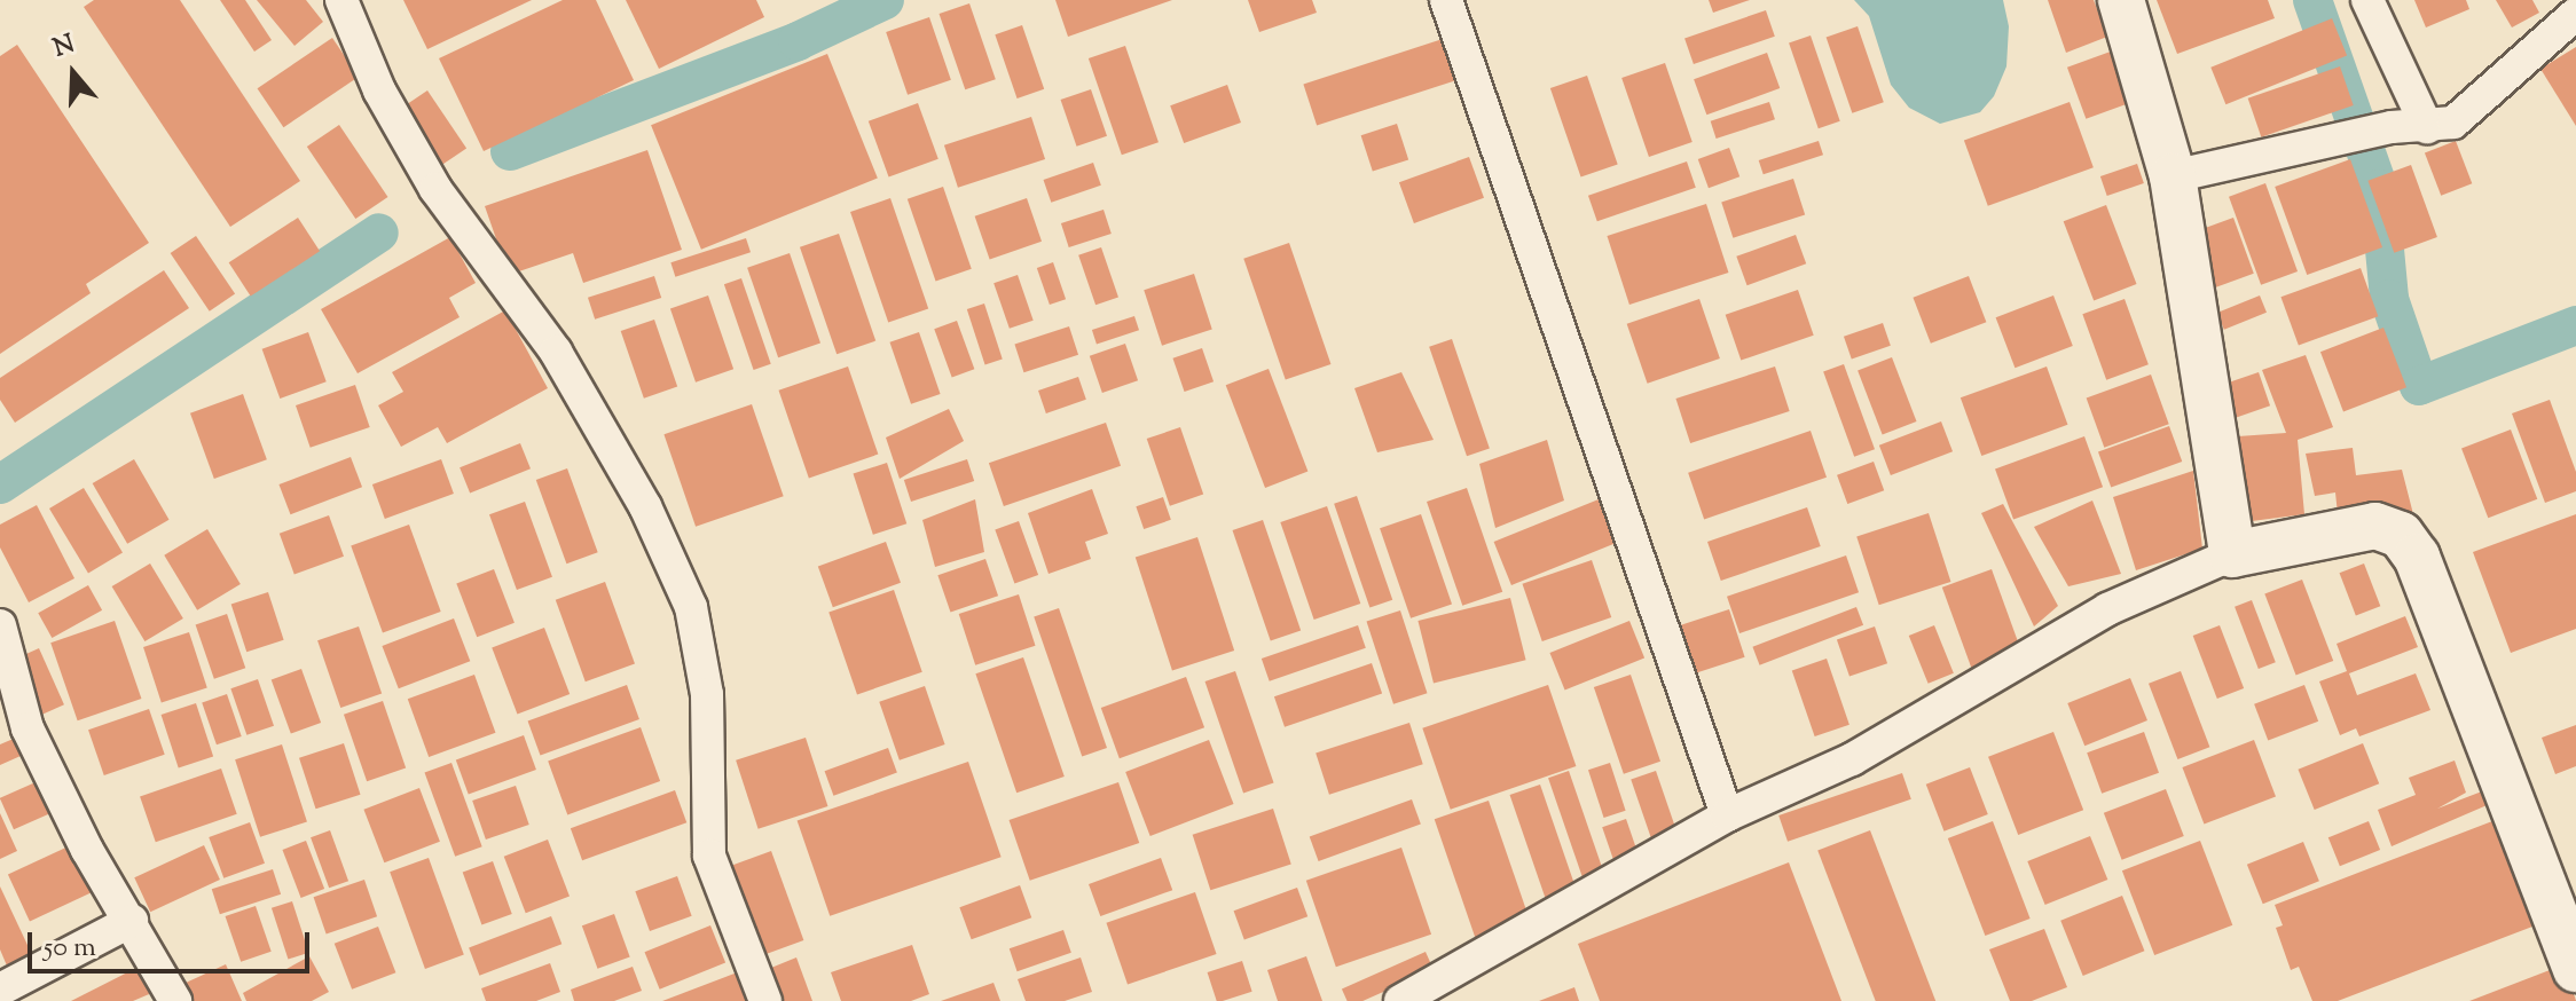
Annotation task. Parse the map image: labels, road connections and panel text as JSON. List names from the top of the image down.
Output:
{
  "scale_bar": "50 m",
  "north": "top"
}
